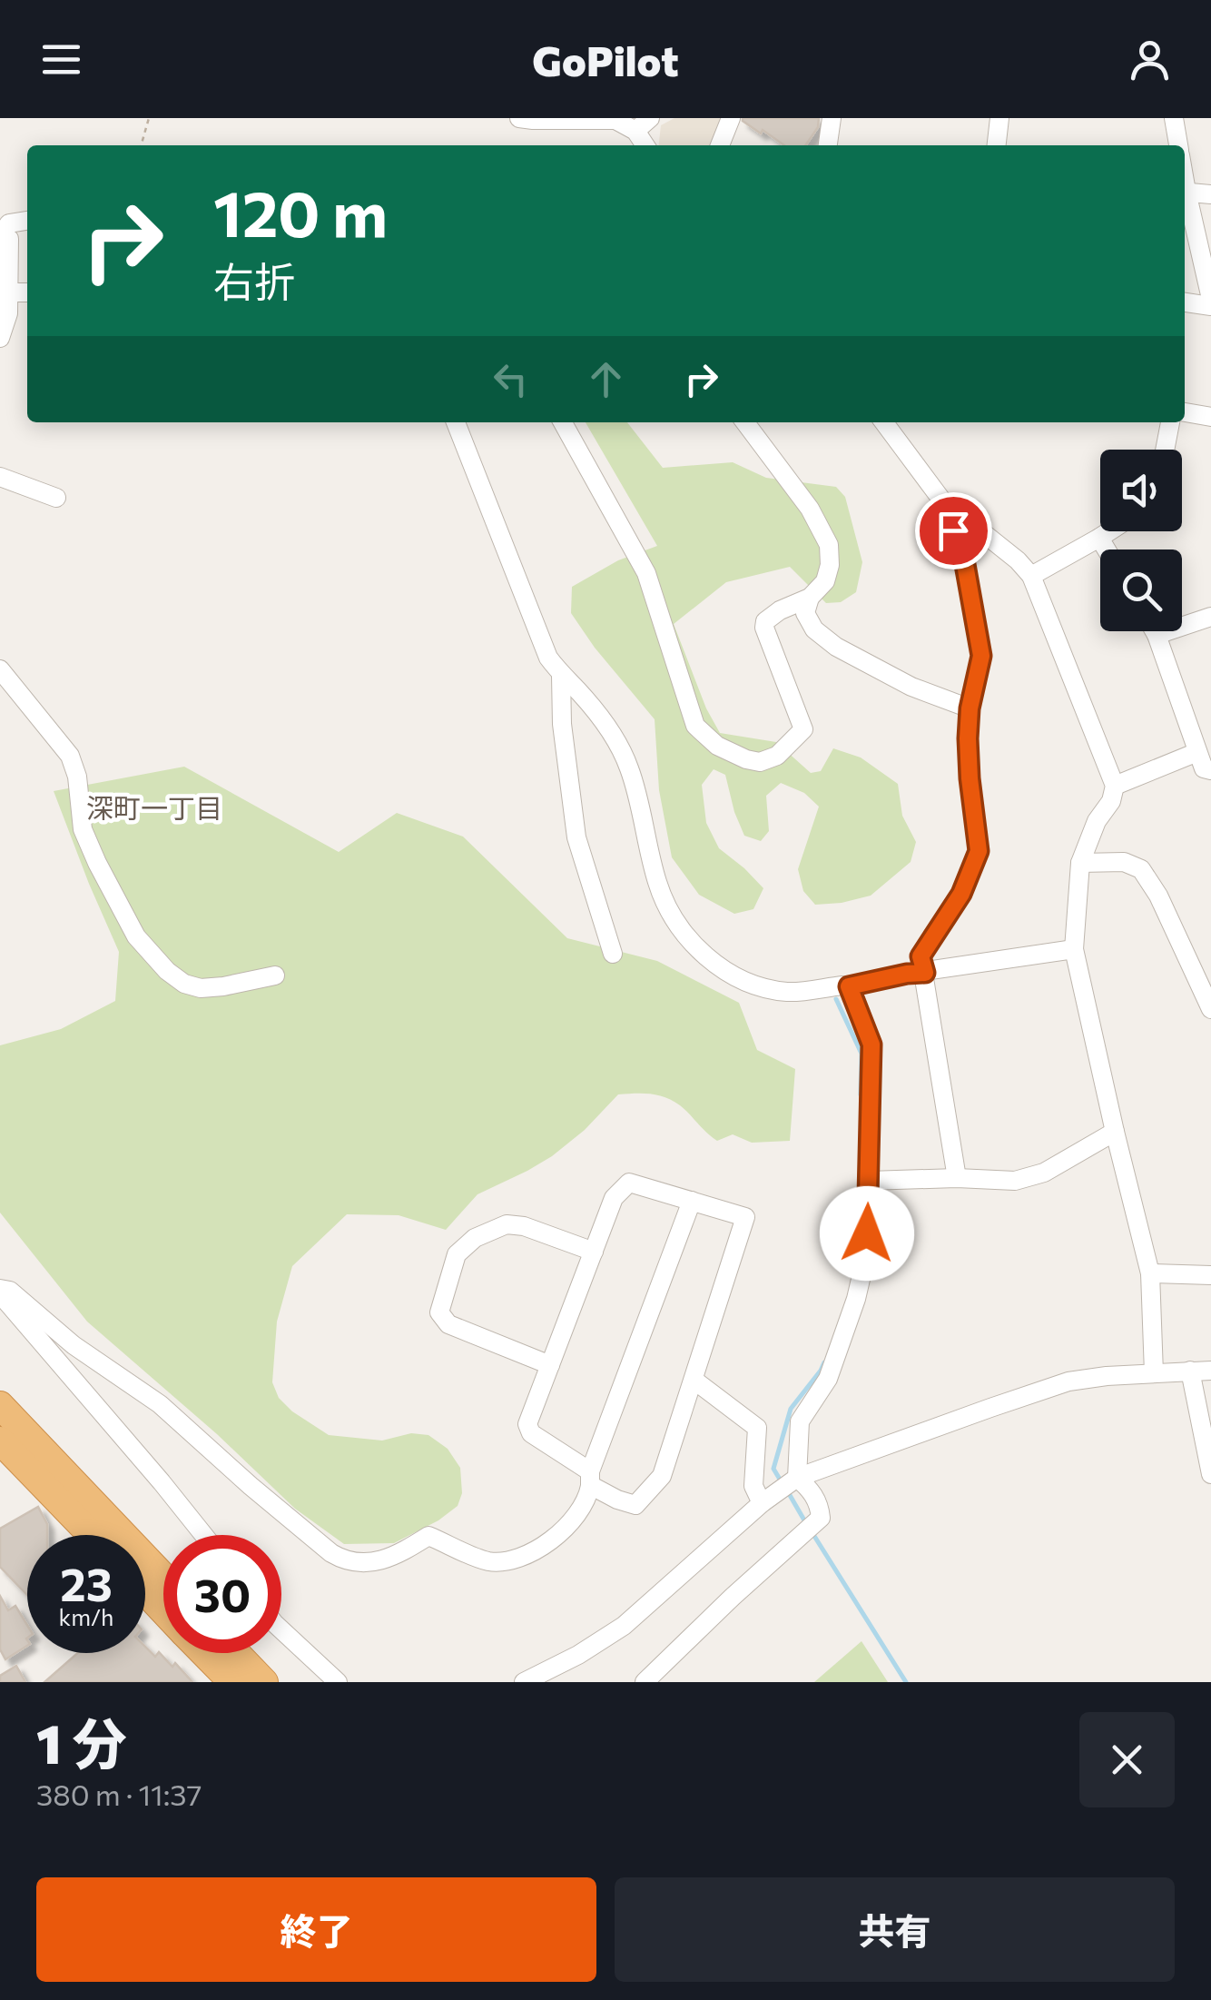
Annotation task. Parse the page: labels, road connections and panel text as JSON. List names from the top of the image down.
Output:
{
  "districts": ["深町一丁目"],
  "page": {
    "header": "GoPilot",
    "turn": ["120 m", "右折"],
    "speed": "23 km/h",
    "limit": "30",
    "heading": ["1 分", "380 m · 11:37"],
    "buttons": ["終了", "共有"]
  }
}
